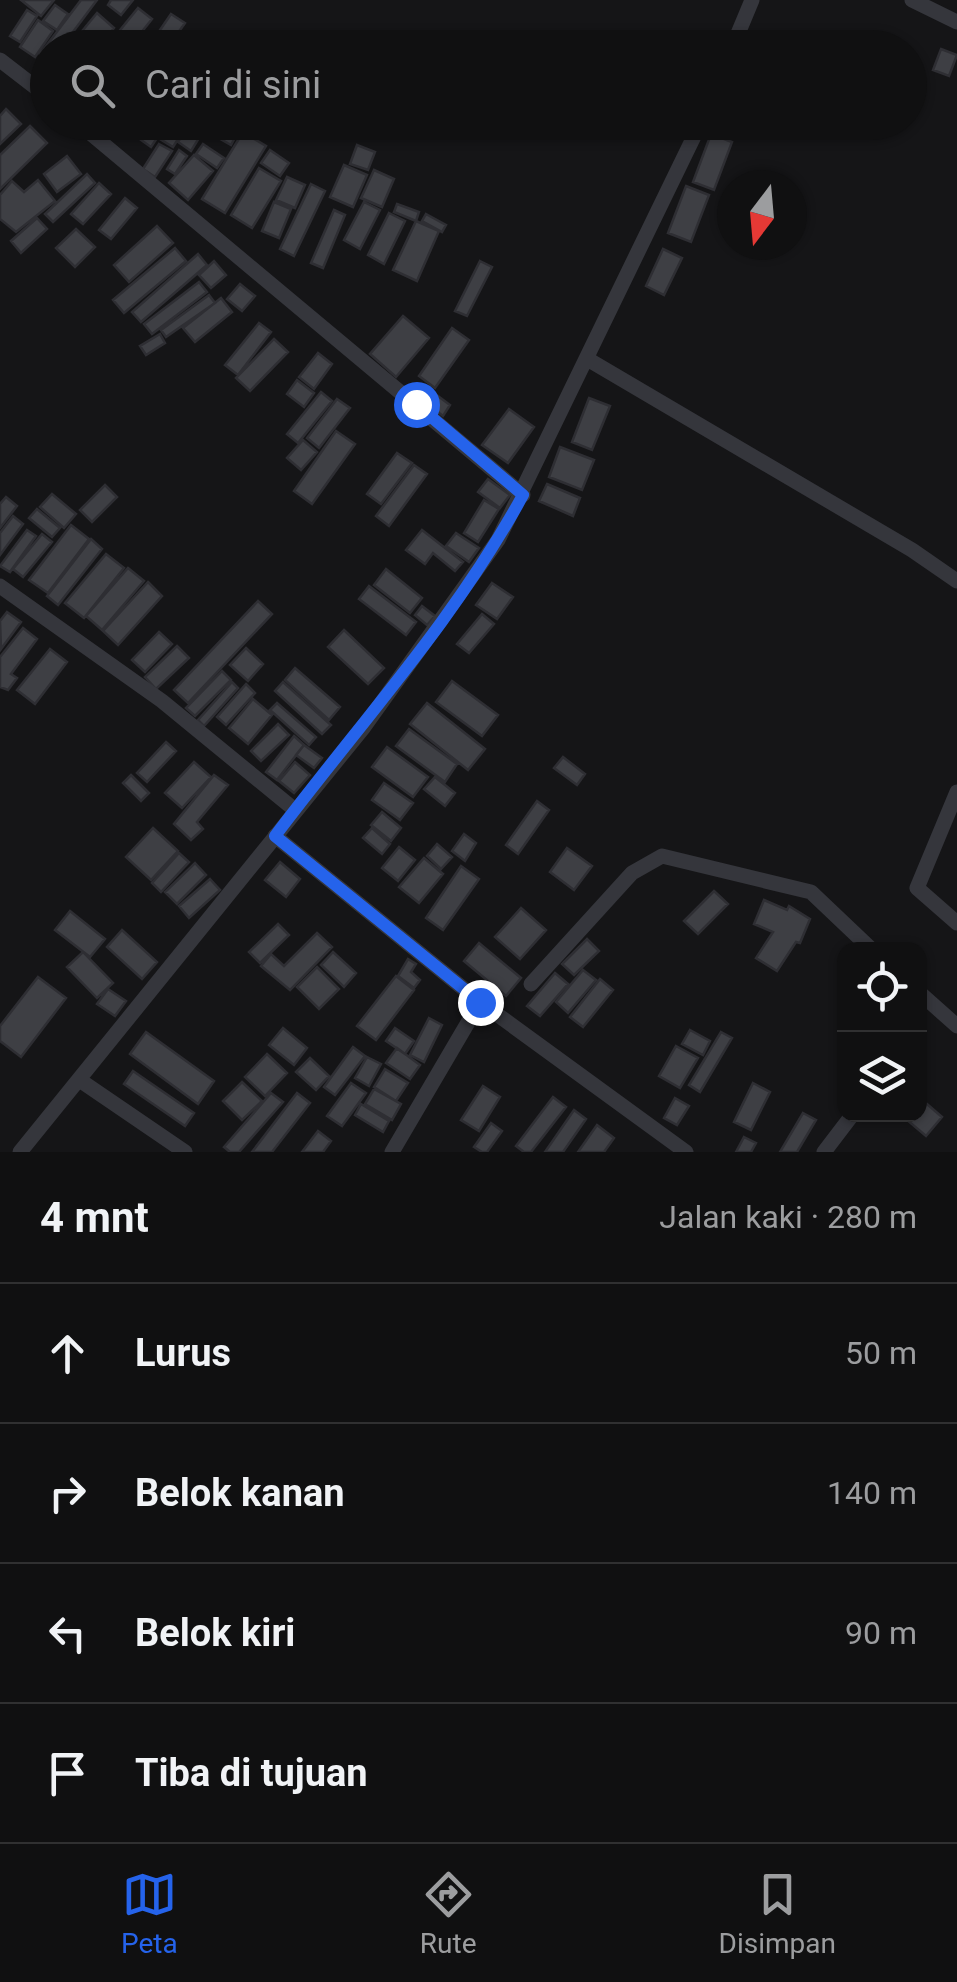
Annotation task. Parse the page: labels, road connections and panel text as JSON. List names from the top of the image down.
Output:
{
  "north": "bottom",
  "page": {
    "search": "Cari di sini",
    "heading": ["4 mnt", "Jalan kaki · 280 m"],
    "list": [
      ["Lurus", "50 m"],
      ["Belok kanan", "140 m"],
      ["Belok kiri", "90 m"],
      "Tiba di tujuan"
    ],
    "nav": ["Peta", "Rute", "Disimpan"]
  }
}
